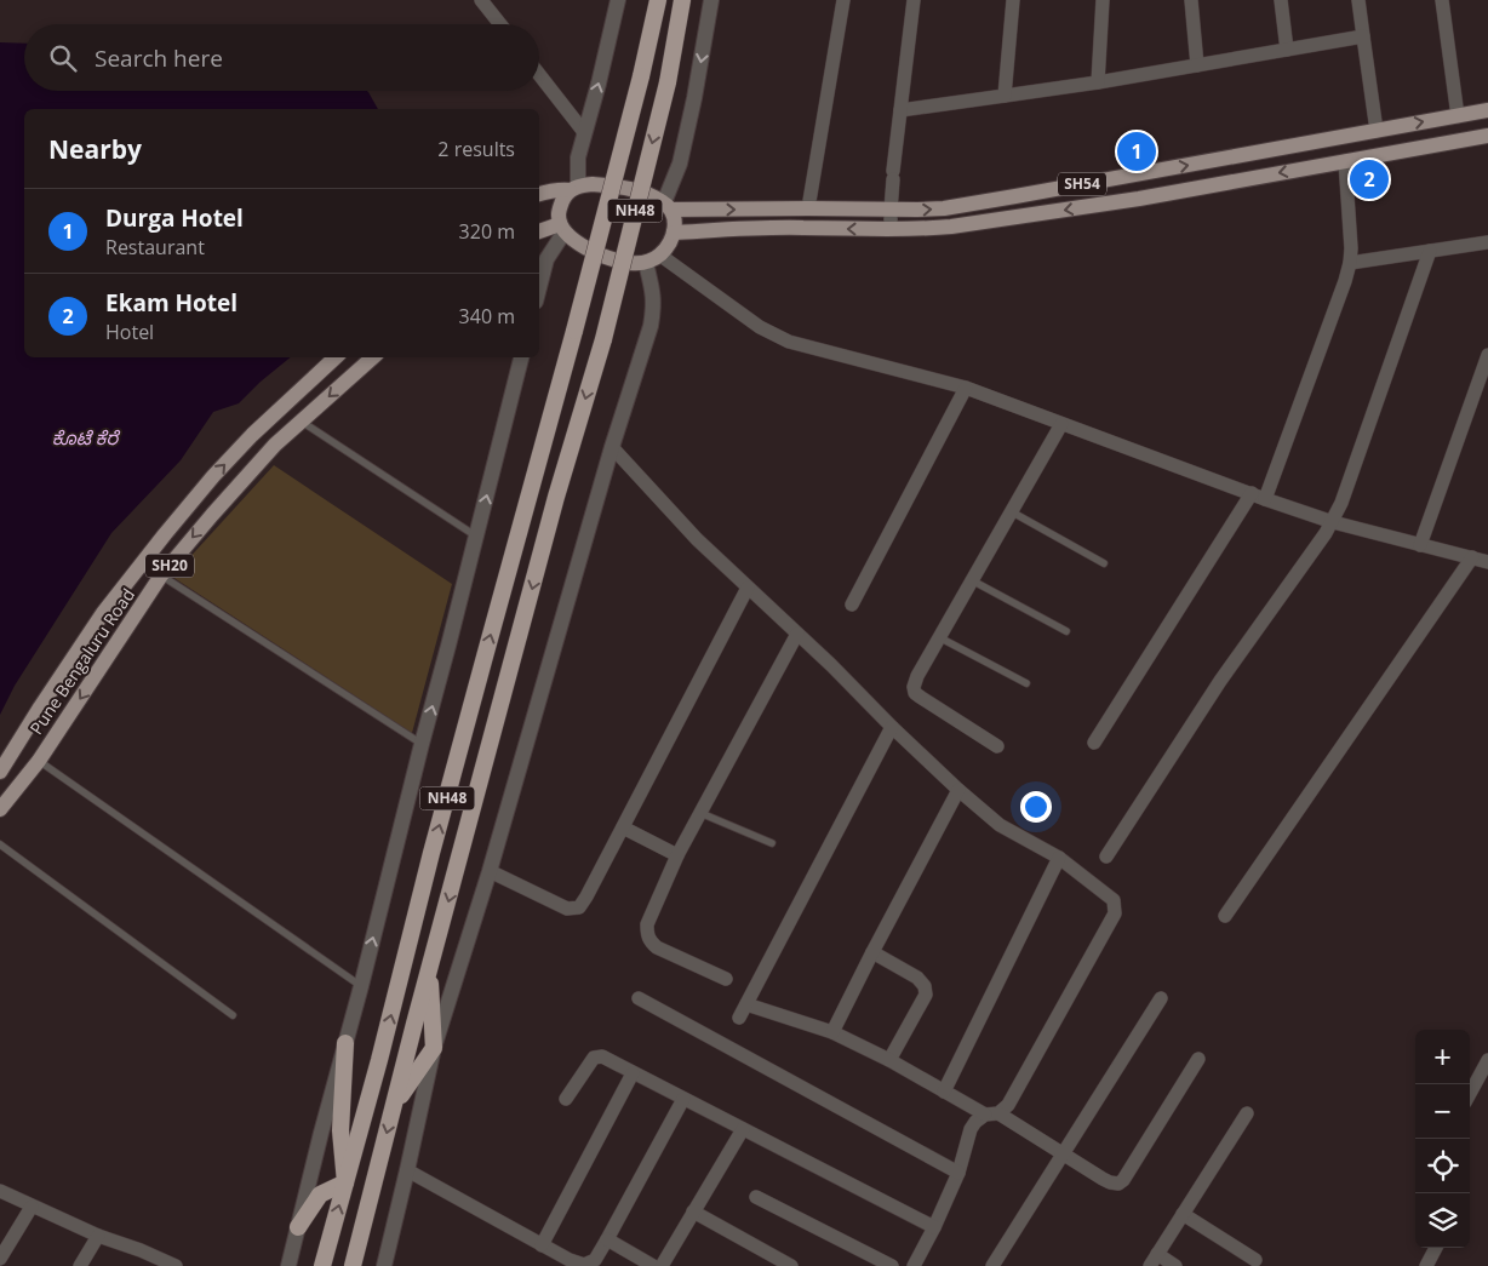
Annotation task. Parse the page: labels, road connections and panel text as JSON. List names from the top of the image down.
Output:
{
  "streets": {
    "highway": ["NH48"],
    "main road": ["SH54", "SH20", "Pune Bengaluru Road"]
  },
  "water": ["ಕೊಟೆ ಕೆರೆ"],
  "page": {
    "search": "Search here",
    "heading": ["Nearby", "2 results"],
    "pins": ["1", "2"],
    "list": [
      {
        "mark": "1",
        "name": "Durga Hotel",
        "note": "Restaurant",
        "value": "320 m"
      },
      {
        "mark": "2",
        "name": "Ekam Hotel",
        "note": "Hotel",
        "value": "340 m"
      }
    ],
    "map_buttons": ["+", "−"]
  }
}
